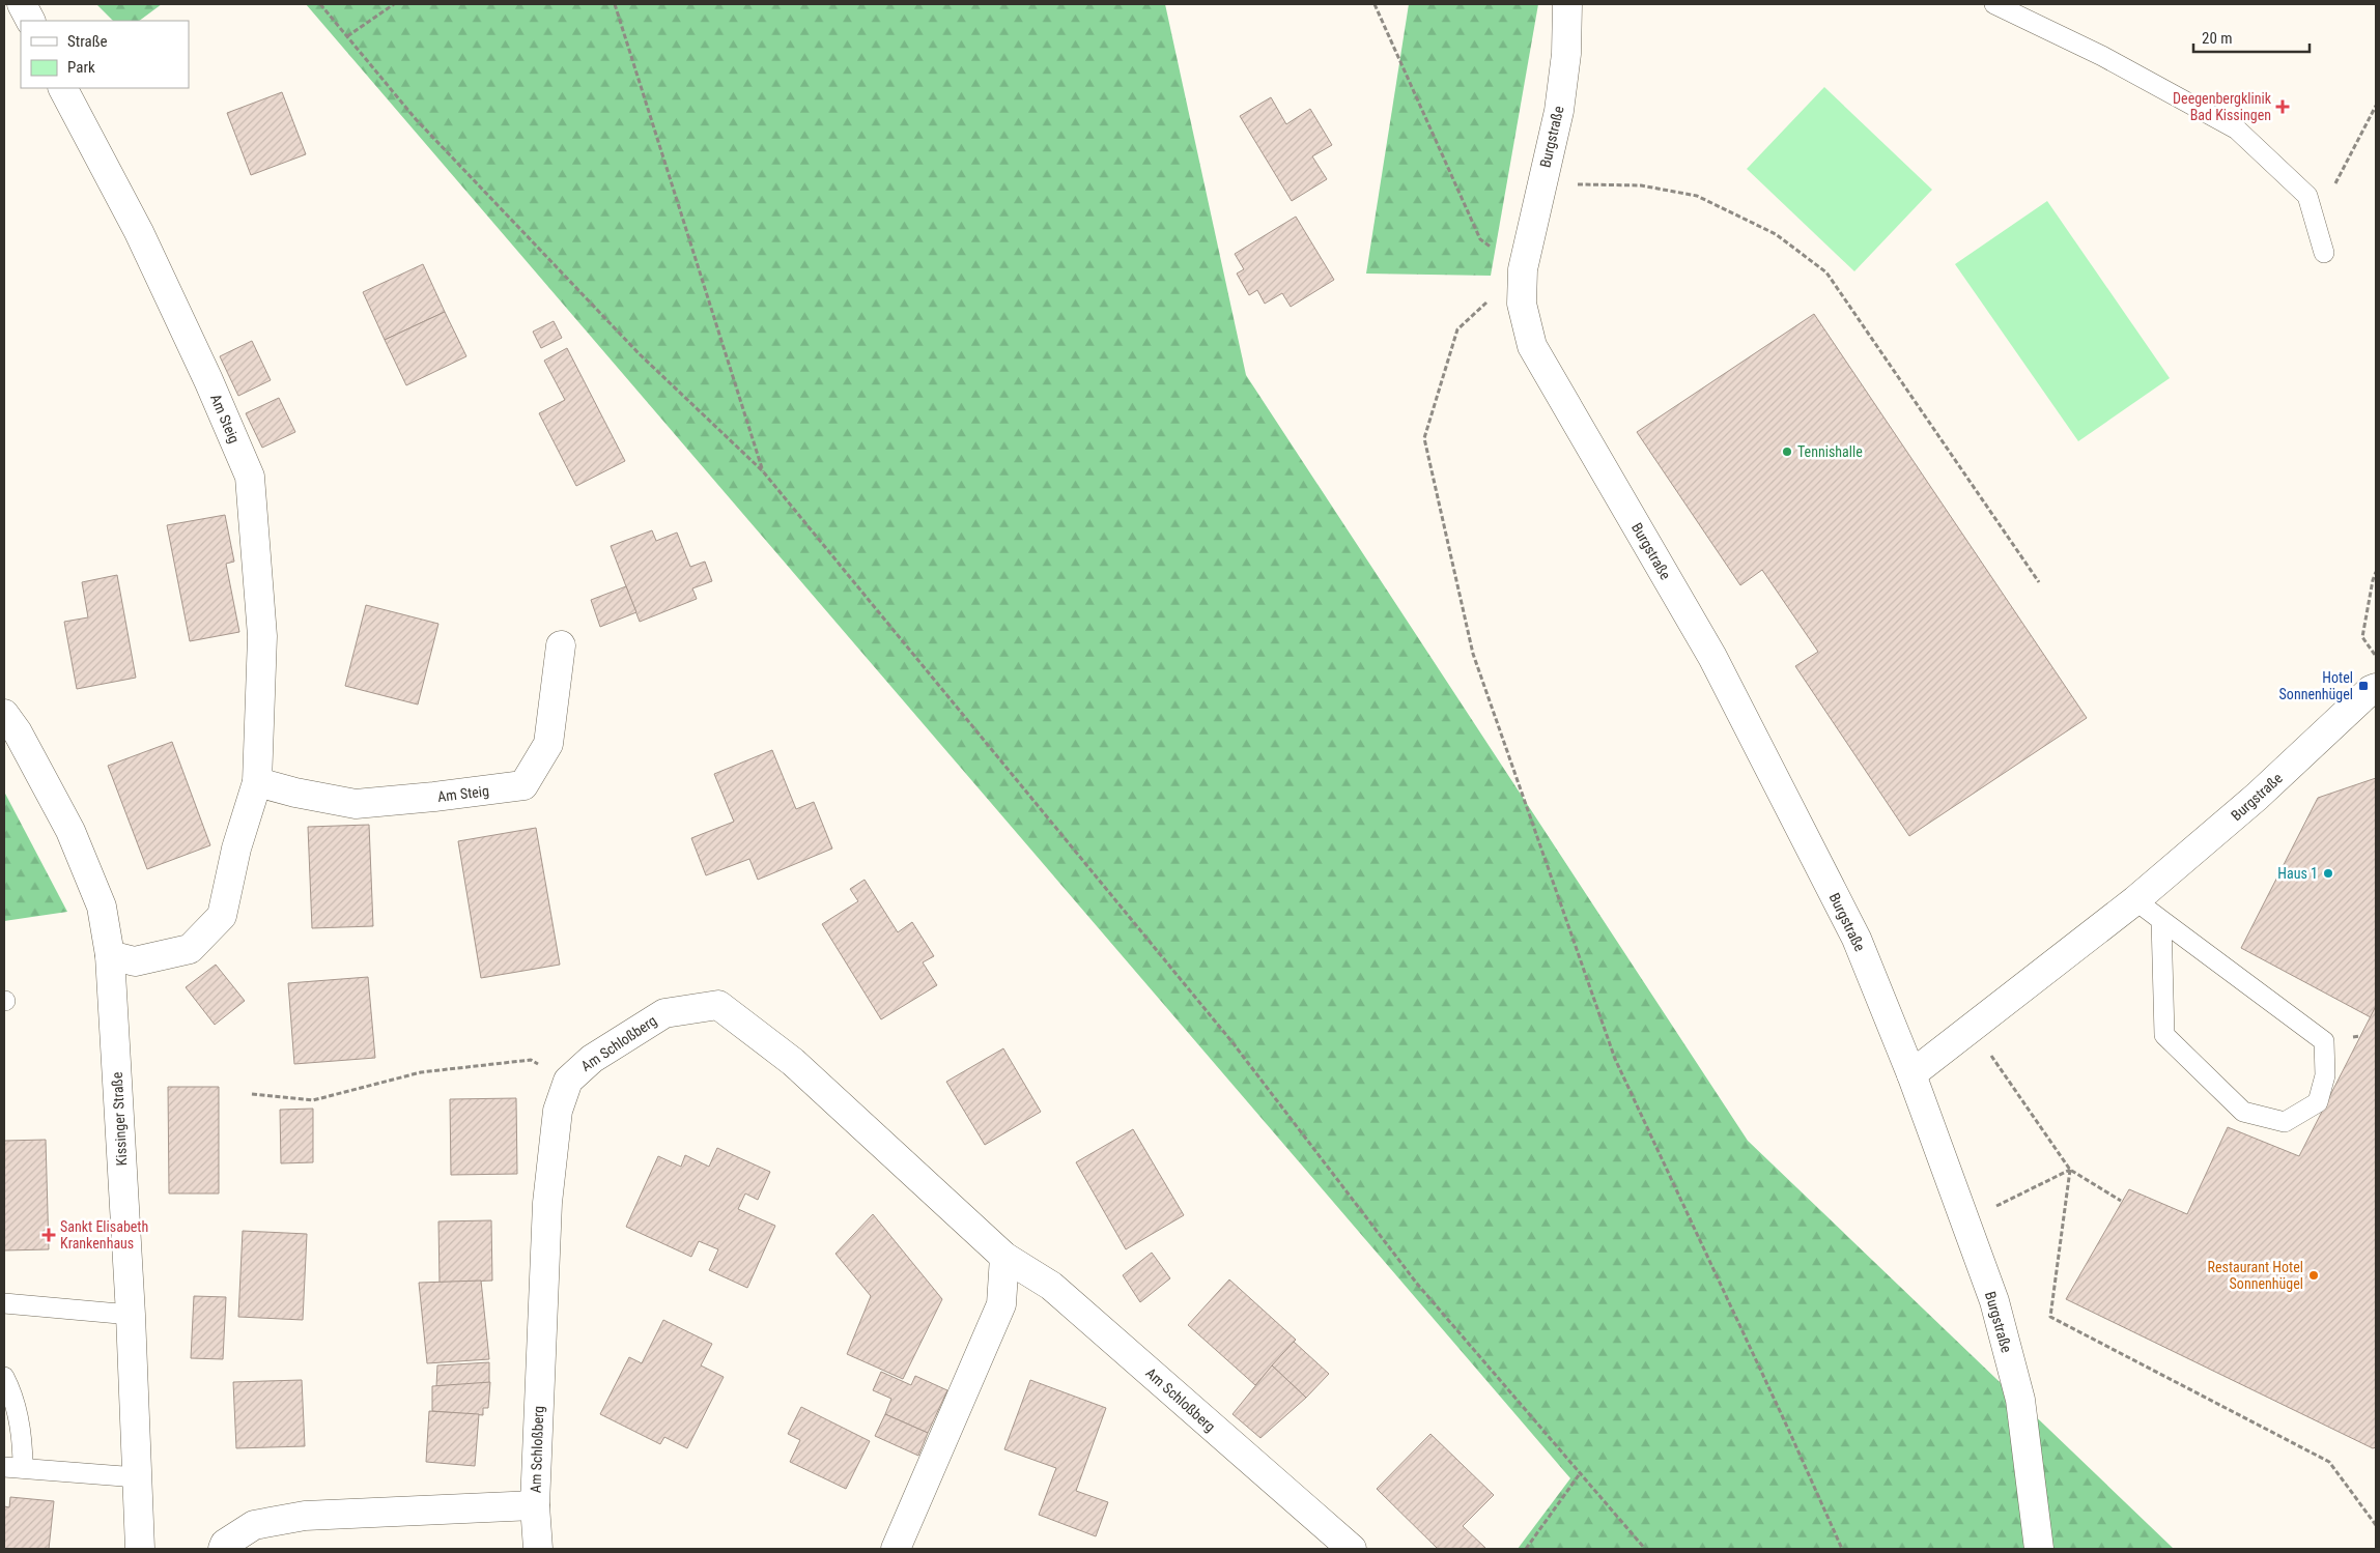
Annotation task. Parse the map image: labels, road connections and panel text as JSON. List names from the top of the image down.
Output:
{
  "streets": {
    "street": [
      "Burgstraße",
      "Am Steig",
      "Am Schloßberg",
      "Kissinger Straße"
    ]
  },
  "crossings": [
    ["Am Steig", "Kissinger Straße"]
  ],
  "places": {
    "health": ["Deegenbergklinik Bad Kissingen", "Sankt Elisabeth Krankenhaus"],
    "other": ["Tennishalle", "Haus 1", "Restaurant Hotel Sonnenhügel"],
    "transit": ["Hotel Sonnenhügel"]
  },
  "legend": ["Straße", "Park"],
  "scale_bar": "20 m"
}
